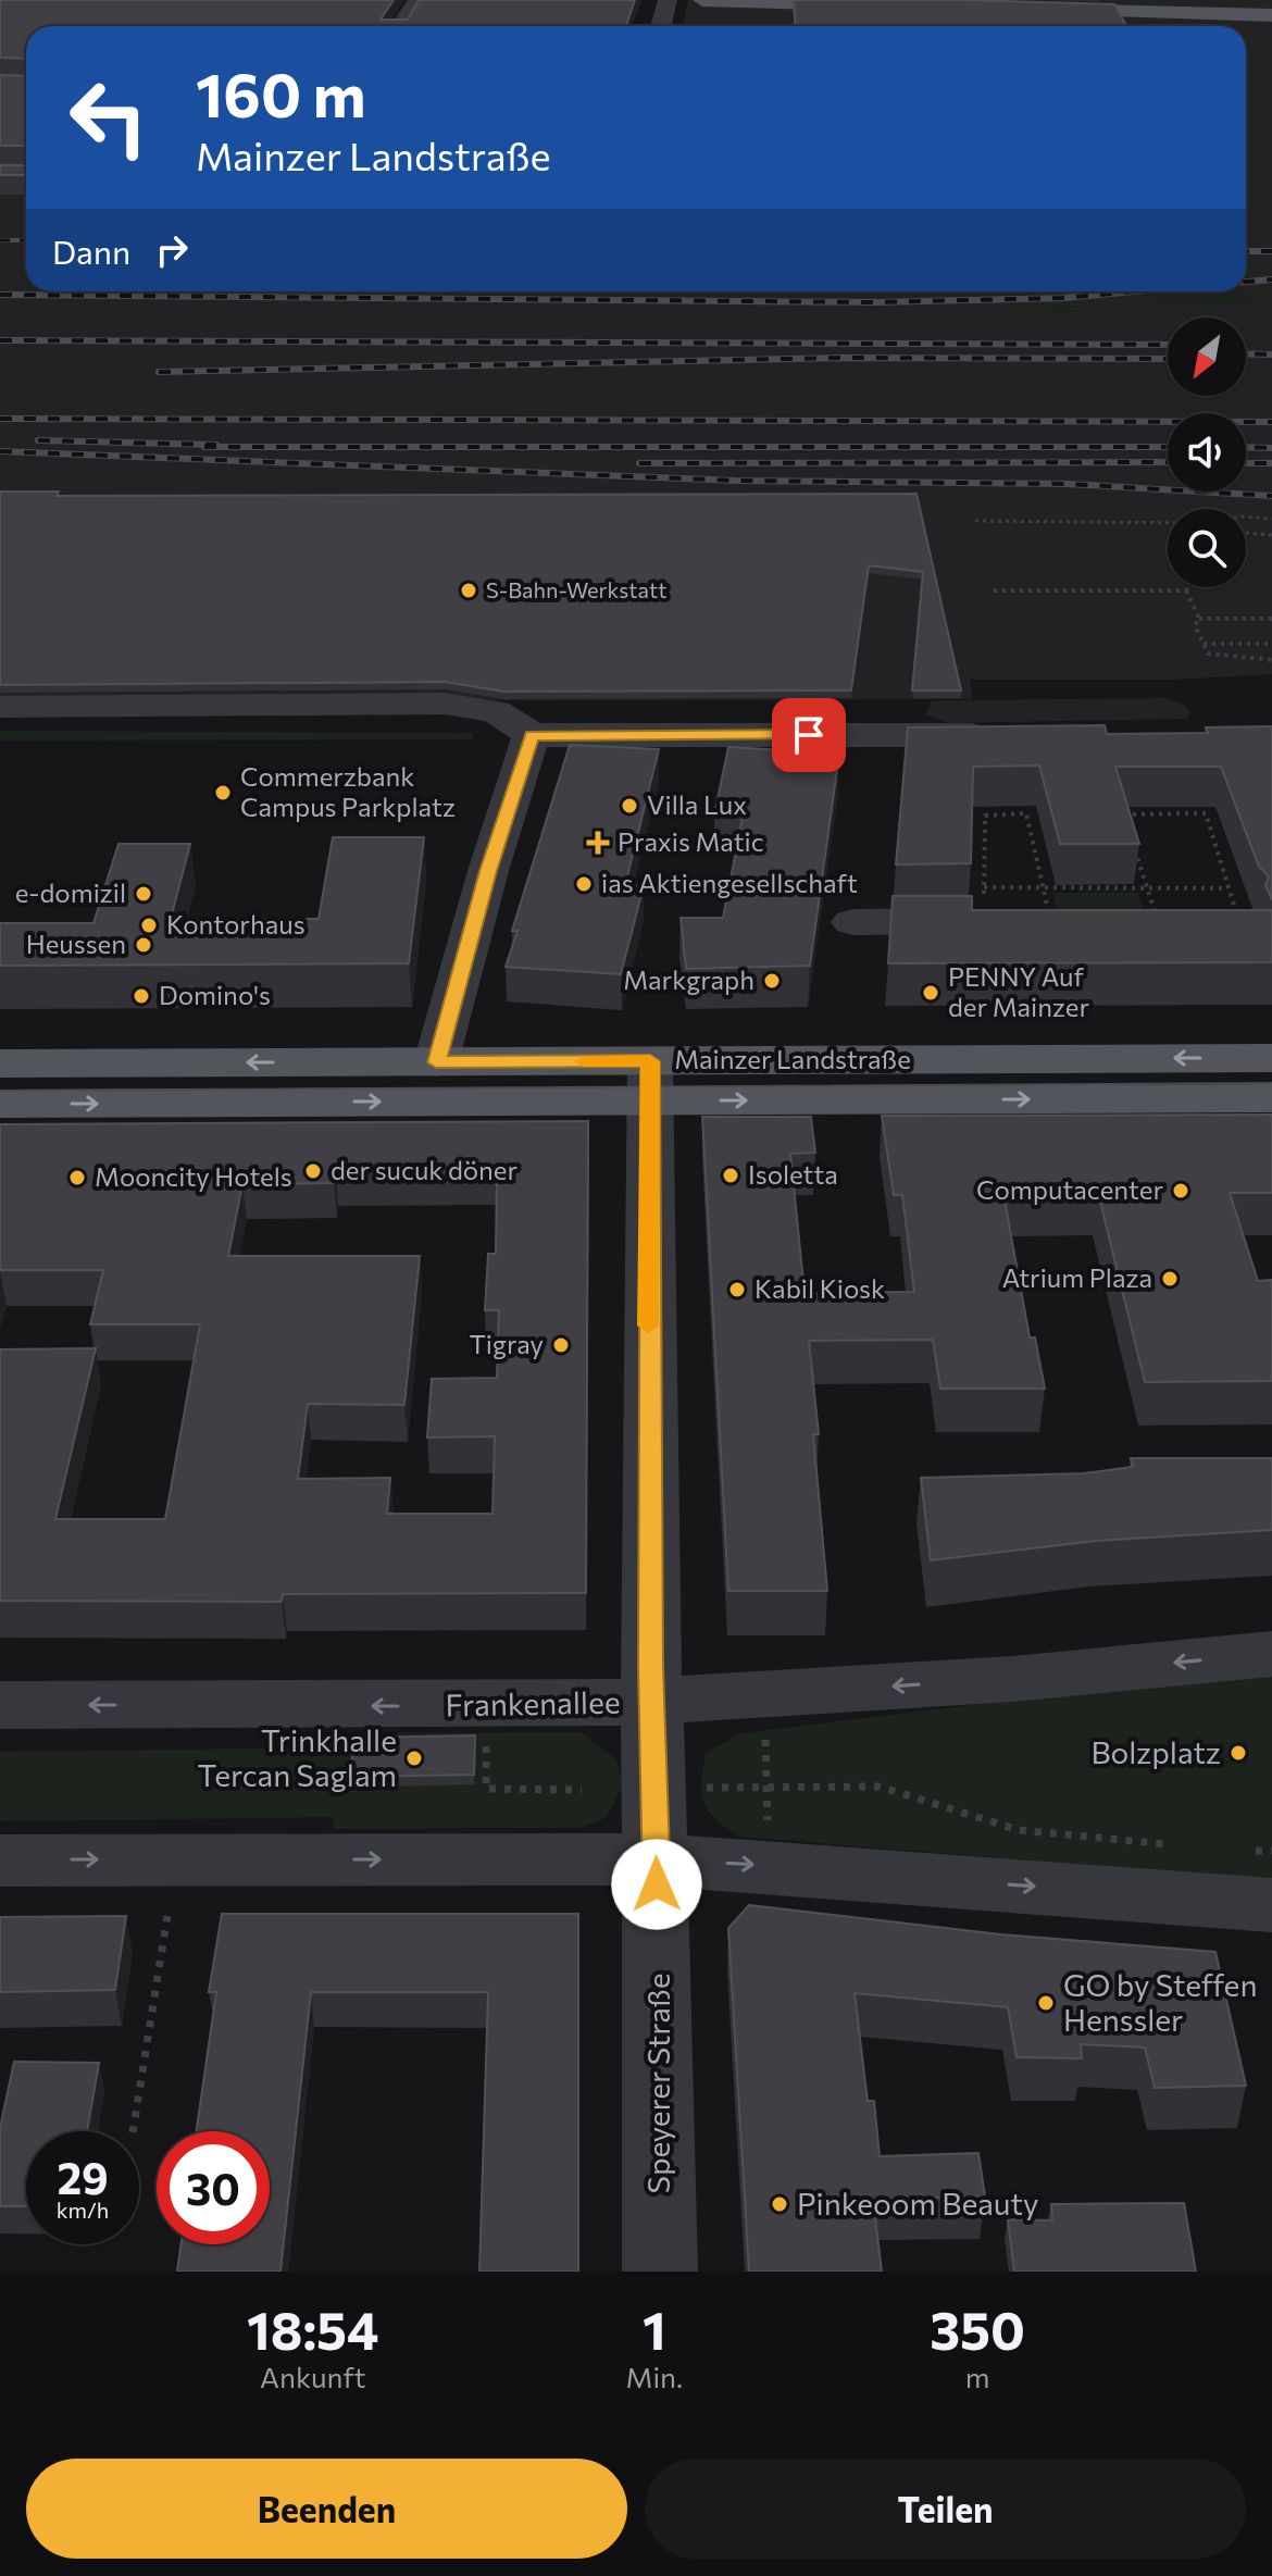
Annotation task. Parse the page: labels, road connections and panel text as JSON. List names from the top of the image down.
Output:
{
  "streets": {
    "main road": ["Mainzer Landstraße"],
    "street": ["Frankenallee", "Speyerer Straße"]
  },
  "crossings": [
    ["Mainzer Landstraße", "Speyerer Straße"],
    ["Frankenallee", "Speyerer Straße"]
  ],
  "places": {
    "other": [
      "S-Bahn-Werkstatt",
      "Commerzbank Campus Parkplatz",
      "Villa Lux",
      "ias Aktiengesellschaft",
      "e-domizil",
      "Kontorhaus",
      "Heussen",
      "Markgraph",
      "PENNY Auf der Mainzer",
      "Domino's",
      "der sucuk döner",
      "Isoletta",
      "Mooncity Hotels",
      "Computacenter",
      "Atrium Plaza",
      "Kabil Kiosk",
      "Tigray",
      "Bolzplatz",
      "Trinkhalle Tercan Saglam",
      "GO by Steffen Henssler",
      "Pinkeoom Beauty"
    ],
    "health": ["Praxis Matic"]
  },
  "north": "bottom left",
  "page": {
    "turn": ["160 m", "Mainzer Landstraße"],
    "then": "Dann",
    "speed": "29 km/h",
    "limit": "30",
    "eta": [
      "18:54",
      "Ankunft",
      "1",
      "Min.",
      "350",
      "m"
    ],
    "buttons": ["Beenden", "Teilen"]
  }
}
